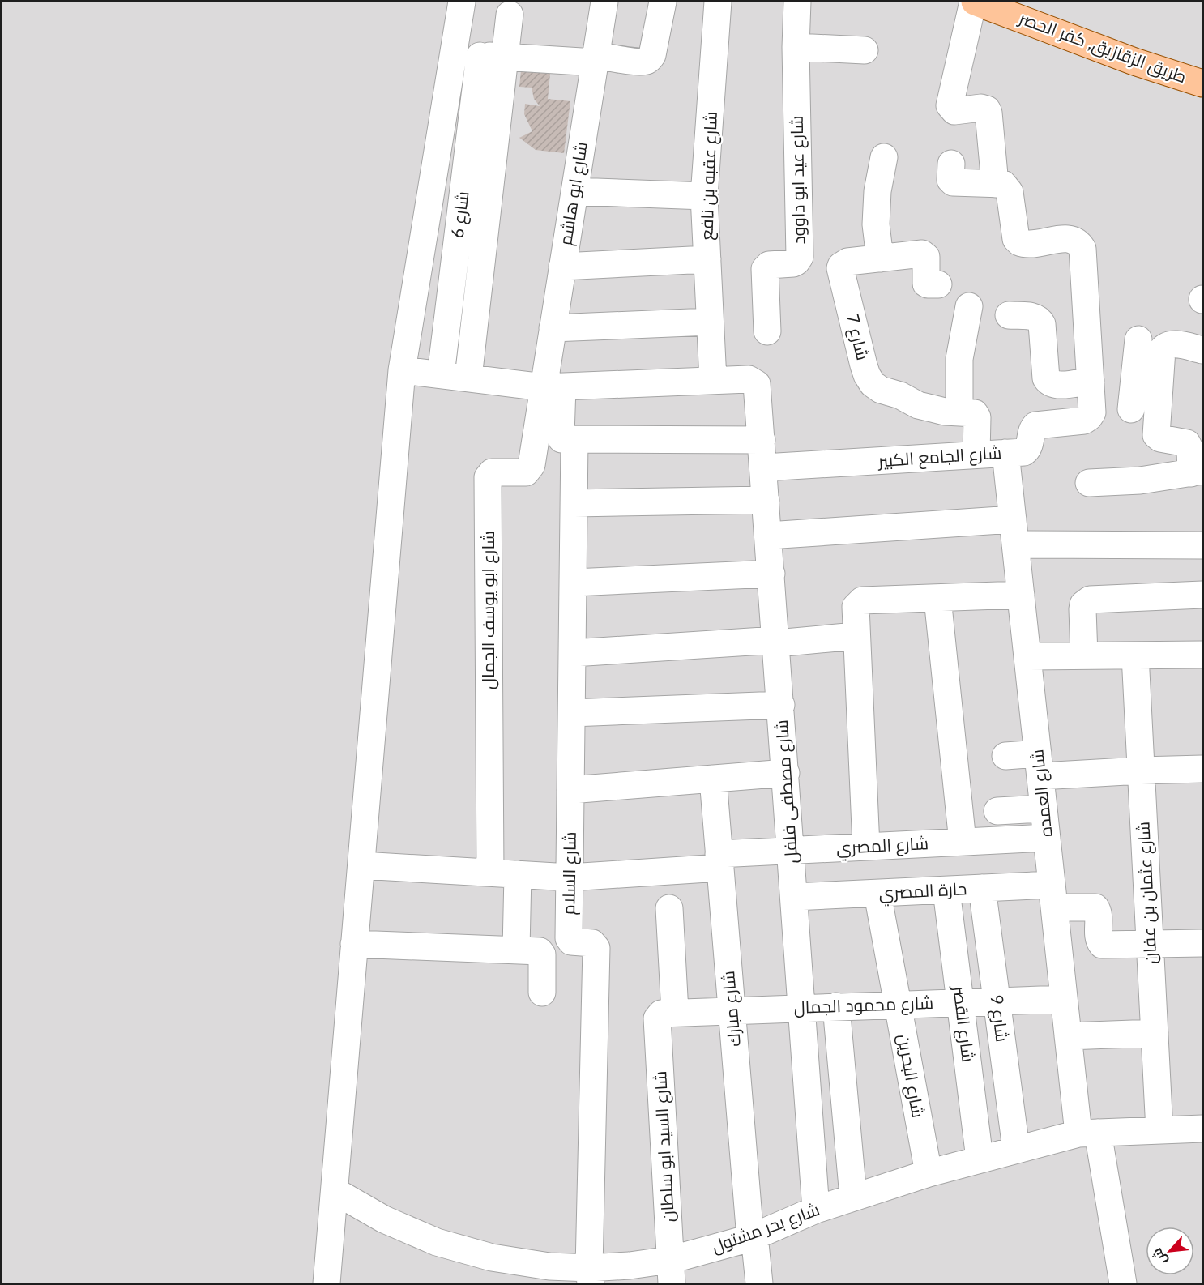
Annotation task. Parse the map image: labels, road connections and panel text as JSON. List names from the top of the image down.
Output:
{
  "streets": {
    "main road": ["طريق الزقازيق, كفر الحصر"],
    "street": [
      "شارع عقبه بن نافع",
      "شارع عيد ابو داوود",
      "شارع ابو هاشم",
      "شارع 6",
      "شارع 7",
      "شارع الجامع الكبير",
      "شارع ابو يوسف الجمال",
      "شارع مصطفى فلفل",
      "شارع العمده",
      "شارع المصري",
      "شارع السلام",
      "حارة المصري",
      "شارع عثمان بن عفان",
      "شارع محمود الجمال",
      "شارع مبارك",
      "شارع 9",
      "شارع القصر",
      "شارع البحرين",
      "شارع السيد ابو سلطان",
      "شارع بحر مشتول"
    ]
  },
  "crossings": [
    ["شارع عقبه بن نافع", "شارع مصطفى فلفل"],
    ["شارع ابو هاشم", "شارع ابو يوسف الجمال"],
    ["شارع 7", "شارع الجامع الكبير"],
    ["شارع الجامع الكبير", "شارع مصطفى فلفل"],
    ["شارع الجامع الكبير", "شارع العمده"],
    ["شارع ابو يوسف الجمال", "شارع المصري"],
    ["شارع مصطفى فلفل", "شارع المصري"],
    ["شارع مصطفى فلفل", "حارة المصري"],
    ["شارع مصطفى فلفل", "شارع محمود الجمال"],
    ["شارع مصطفى فلفل", "شارع بحر مشتول"],
    ["شارع العمده", "شارع المصري"],
    ["شارع العمده", "حارة المصري"],
    ["شارع العمده", "شارع محمود الجمال"],
    ["شارع العمده", "شارع بحر مشتول"],
    ["شارع المصري", "شارع السلام"],
    ["شارع المصري", "شارع مبارك"],
    ["شارع السلام", "شارع بحر مشتول"],
    ["حارة المصري", "شارع عثمان بن عفان"],
    ["حارة المصري", "شارع 9"],
    ["حارة المصري", "شارع القصر"],
    ["حارة المصري", "شارع البحرين"],
    ["شارع عثمان بن عفان", "شارع بحر مشتول"],
    ["شارع محمود الجمال", "شارع مبارك"],
    ["شارع محمود الجمال", "شارع 9"],
    ["شارع محمود الجمال", "شارع القصر"],
    ["شارع محمود الجمال", "شارع البحرين"],
    ["شارع محمود الجمال", "شارع السيد ابو سلطان"],
    ["شارع مبارك", "شارع بحر مشتول"],
    ["شارع 9", "شارع بحر مشتول"],
    ["شارع القصر", "شارع بحر مشتول"],
    ["شارع البحرين", "شارع بحر مشتول"],
    ["شارع السيد ابو سلطان", "شارع بحر مشتول"]
  ],
  "north": "bottom left"
}
